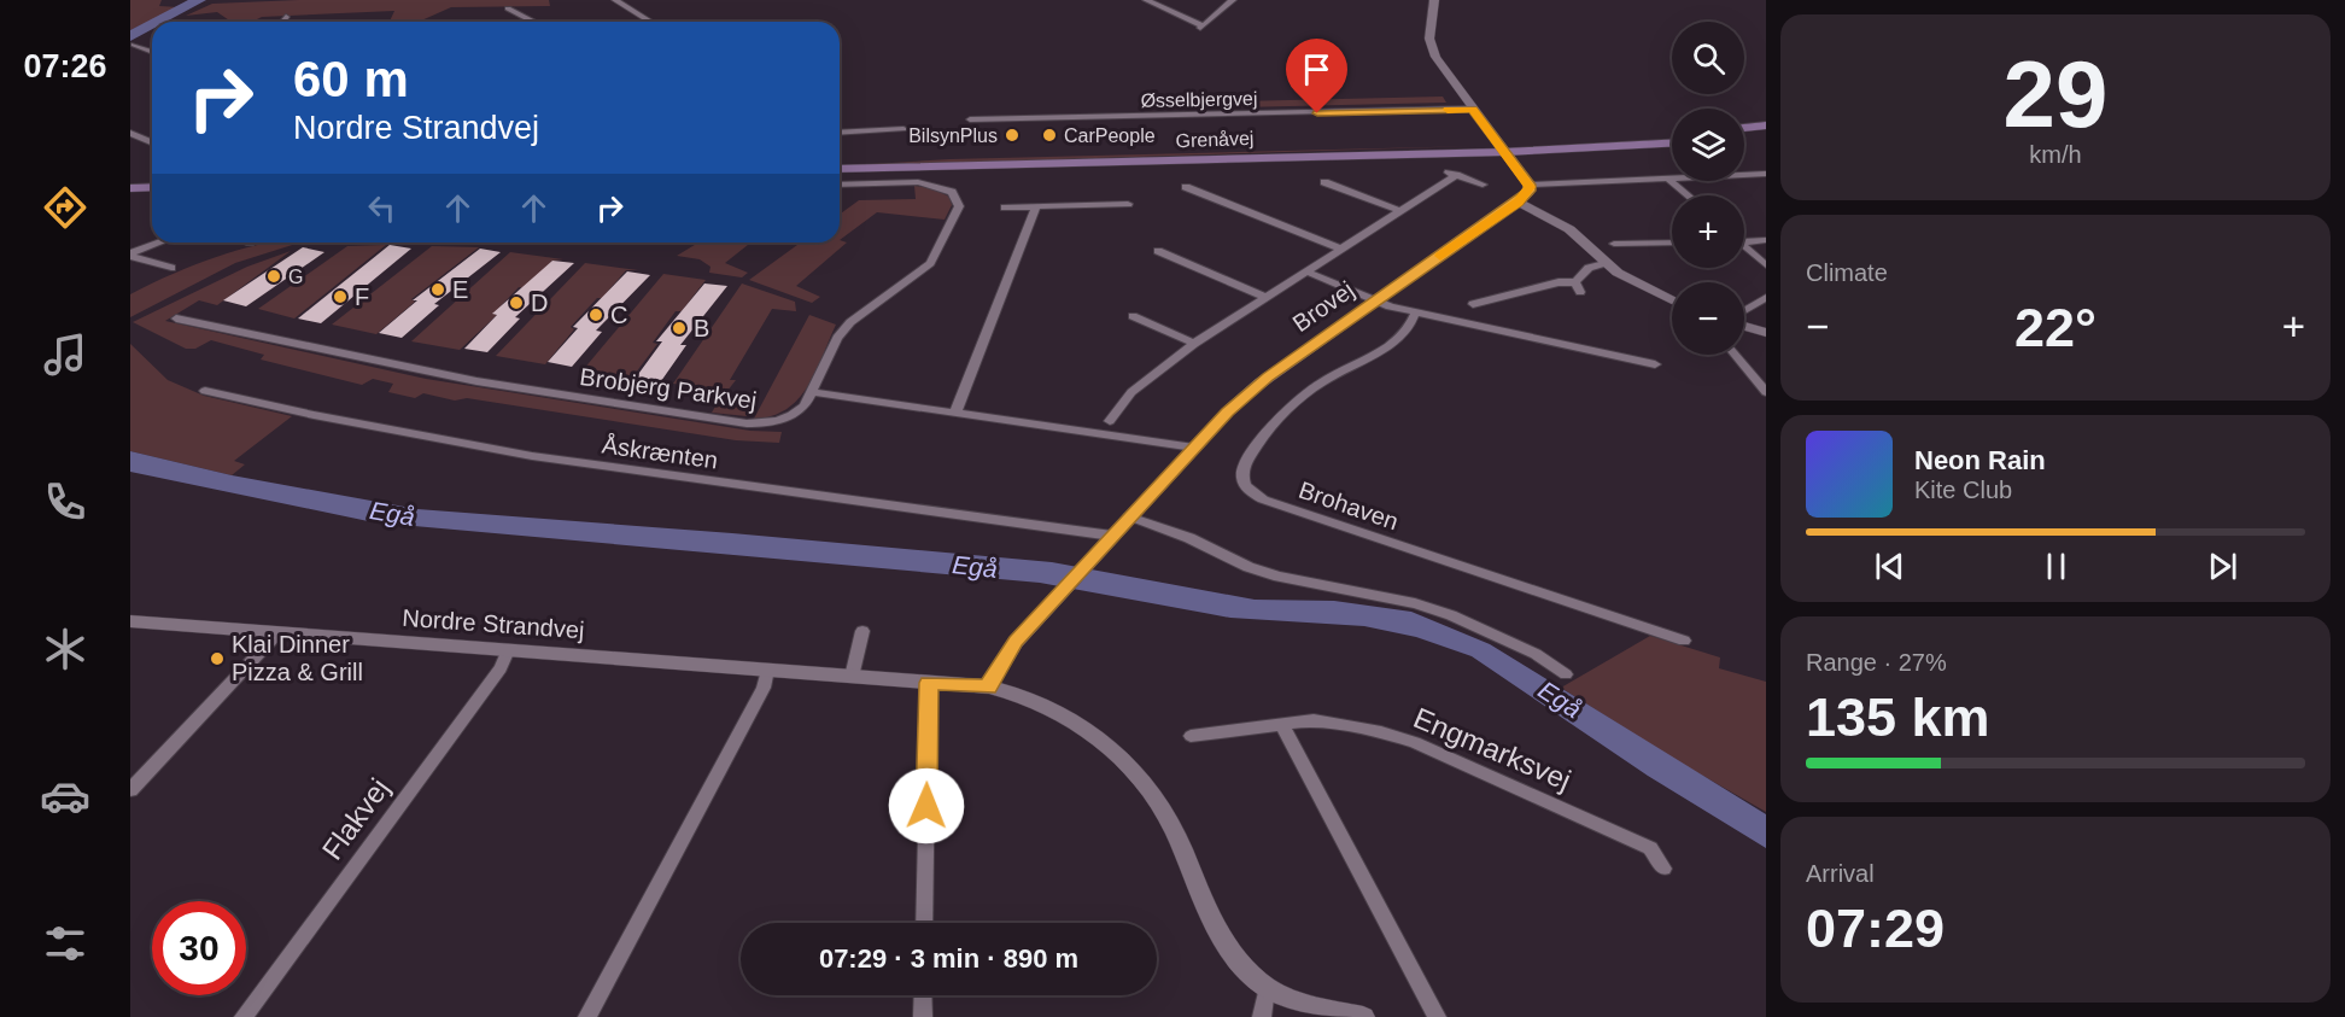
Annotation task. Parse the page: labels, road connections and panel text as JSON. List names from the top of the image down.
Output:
{
  "streets": {
    "main road": ["Grenåvej"],
    "street": [
      "Øsselbjergvej",
      "Brovej",
      "Brobjerg Parkvej",
      "Åskrænten",
      "Brohaven",
      "Nordre Strandvej",
      "Engmarksvej",
      "Flakvej"
    ]
  },
  "crossings": [
    ["Brovej", "Åskrænten"],
    ["Brovej", "Nordre Strandvej"],
    ["Nordre Strandvej", "Flakvej"]
  ],
  "water": ["Egå"],
  "places": [
    "BilsynPlus",
    "CarPeople",
    "G",
    "E",
    "F",
    "D",
    "C",
    "B",
    "Klai Dinner Pizza & Grill"
  ],
  "page": {
    "tabs": "07:26",
    "tile": [
      ["29", "km/h"],
      "Climate",
      ["Range · 27%", "135 km"],
      ["Arrival", "07:29"]
    ],
    "map_buttons": ["+", "−"],
    "turn": ["60 m", "Nordre Strandvej"],
    "heat": ["−", "22°", "+"],
    "song": ["Neon Rain", "Kite Club"],
    "limit": "30",
    "trip": "07:29 · 3 min · 890 m"
  }
}
